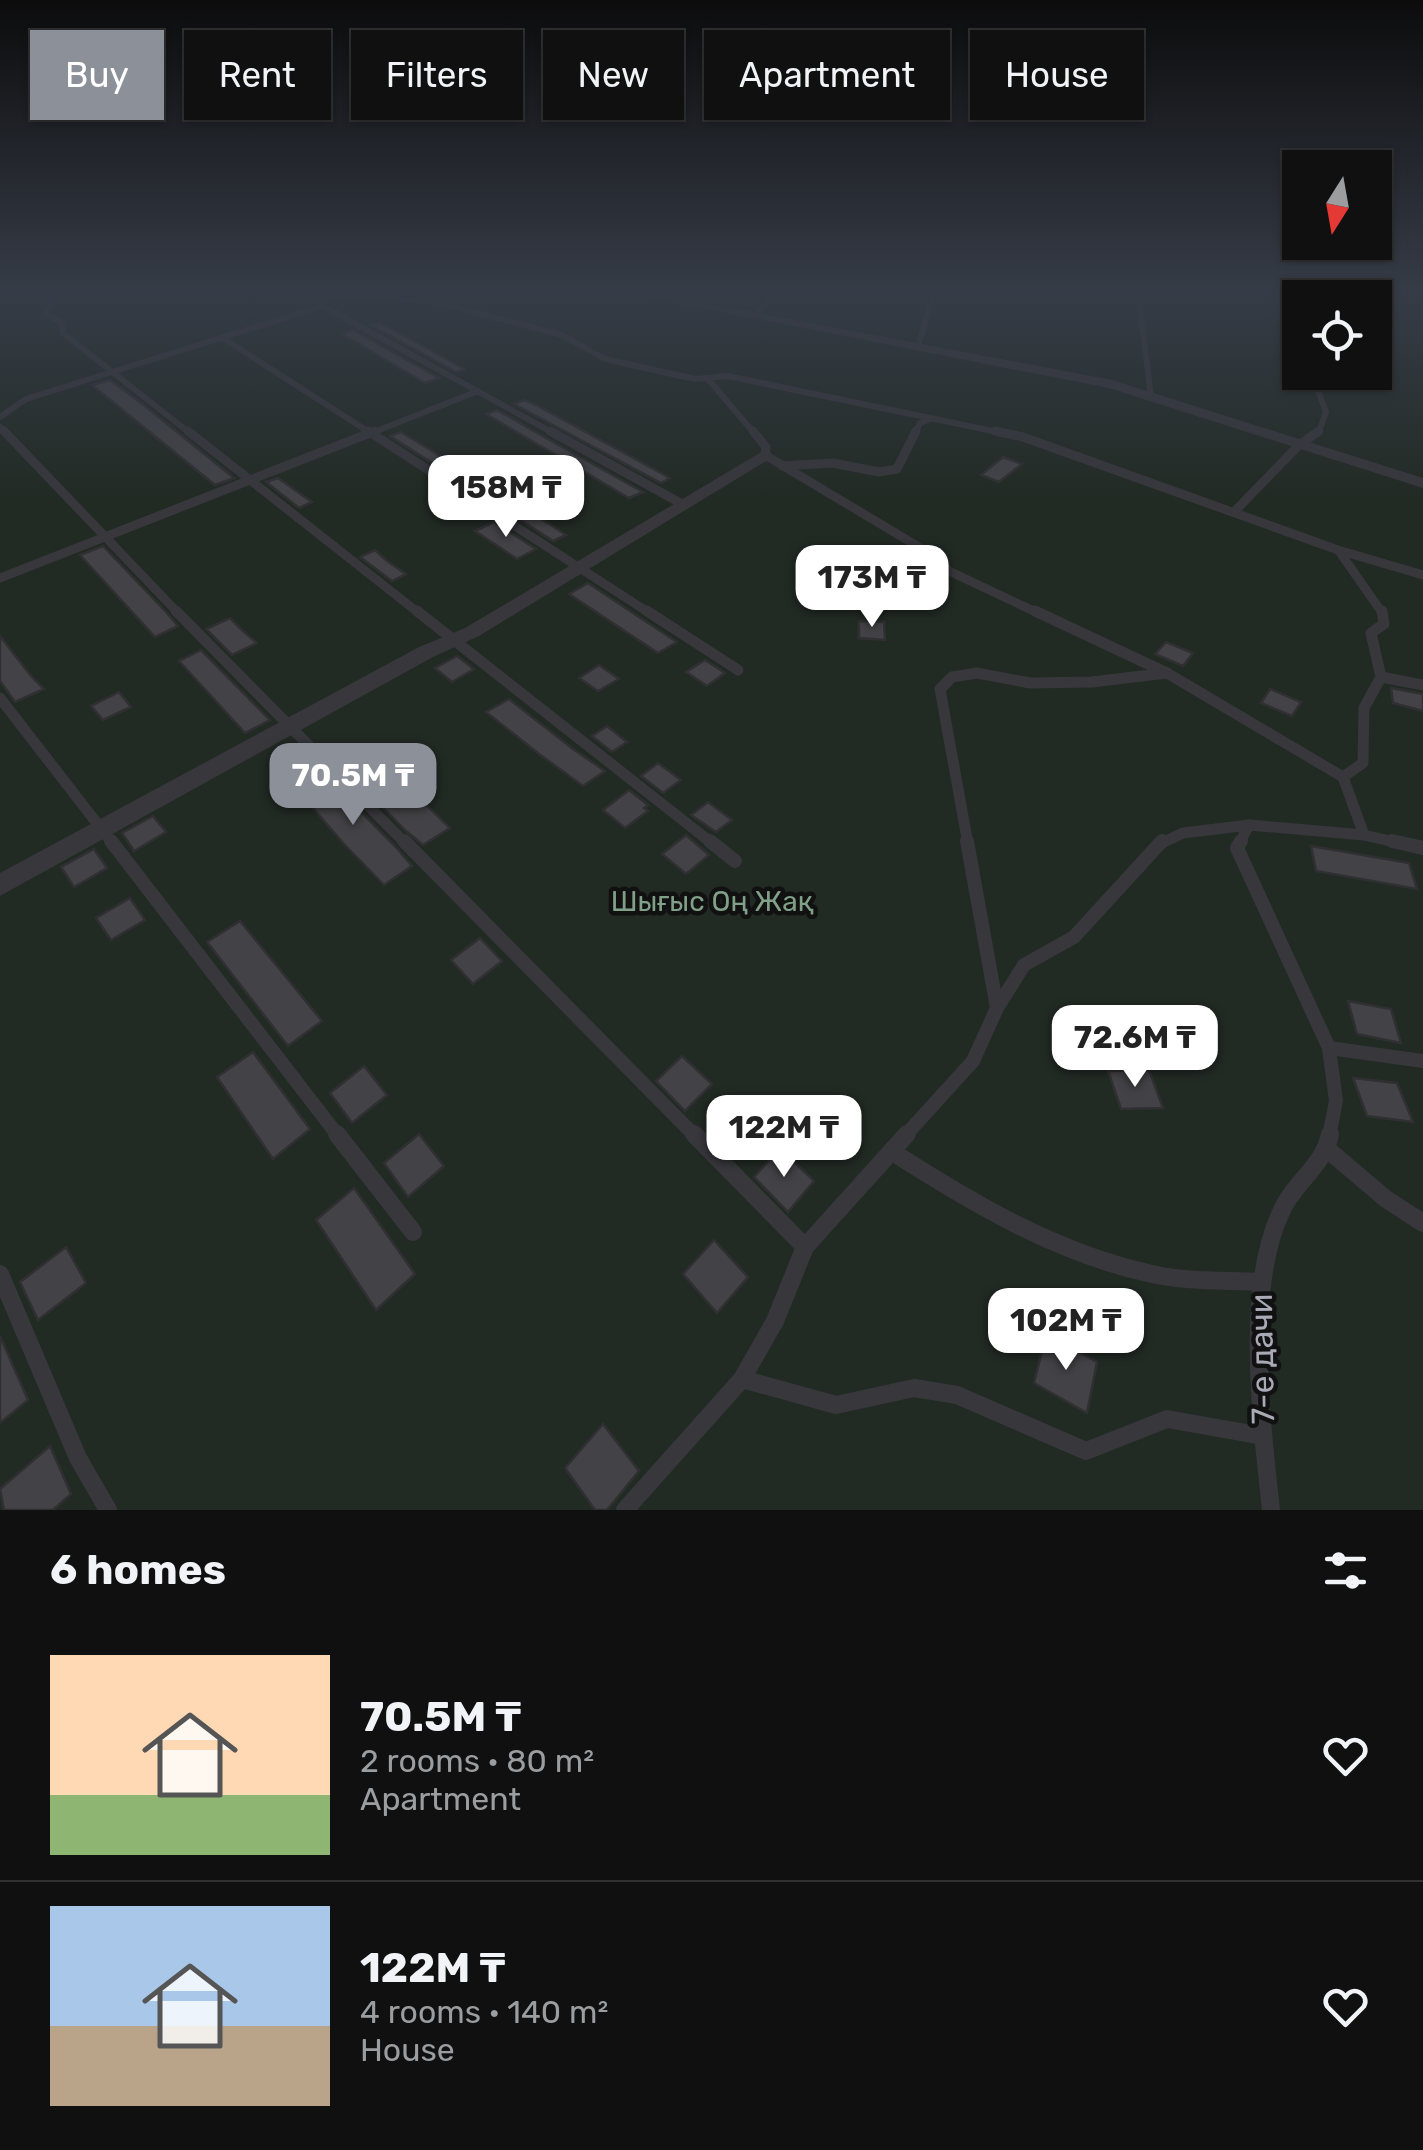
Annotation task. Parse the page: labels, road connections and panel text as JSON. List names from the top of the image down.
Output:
{
  "streets": {
    "lane": ["7-е дачи"]
  },
  "parks": ["Шығыс Оң Жақ"],
  "north": "bottom",
  "page": {
    "chip": [
      "Buy",
      "Rent",
      "Filters",
      "New",
      "Apartment",
      "House"
    ],
    "price": [
      "158M ₸",
      "173M ₸",
      "70.5M ₸",
      "72.6M ₸",
      "122M ₸",
      "102M ₸"
    ],
    "heading": "6 homes",
    "list": [
      {
        "name": "70.5M ₸",
        "note": "2 rooms · 80 m² · Apartment"
      },
      {
        "name": "122M ₸",
        "note": "4 rooms · 140 m² · House"
      }
    ]
  }
}
